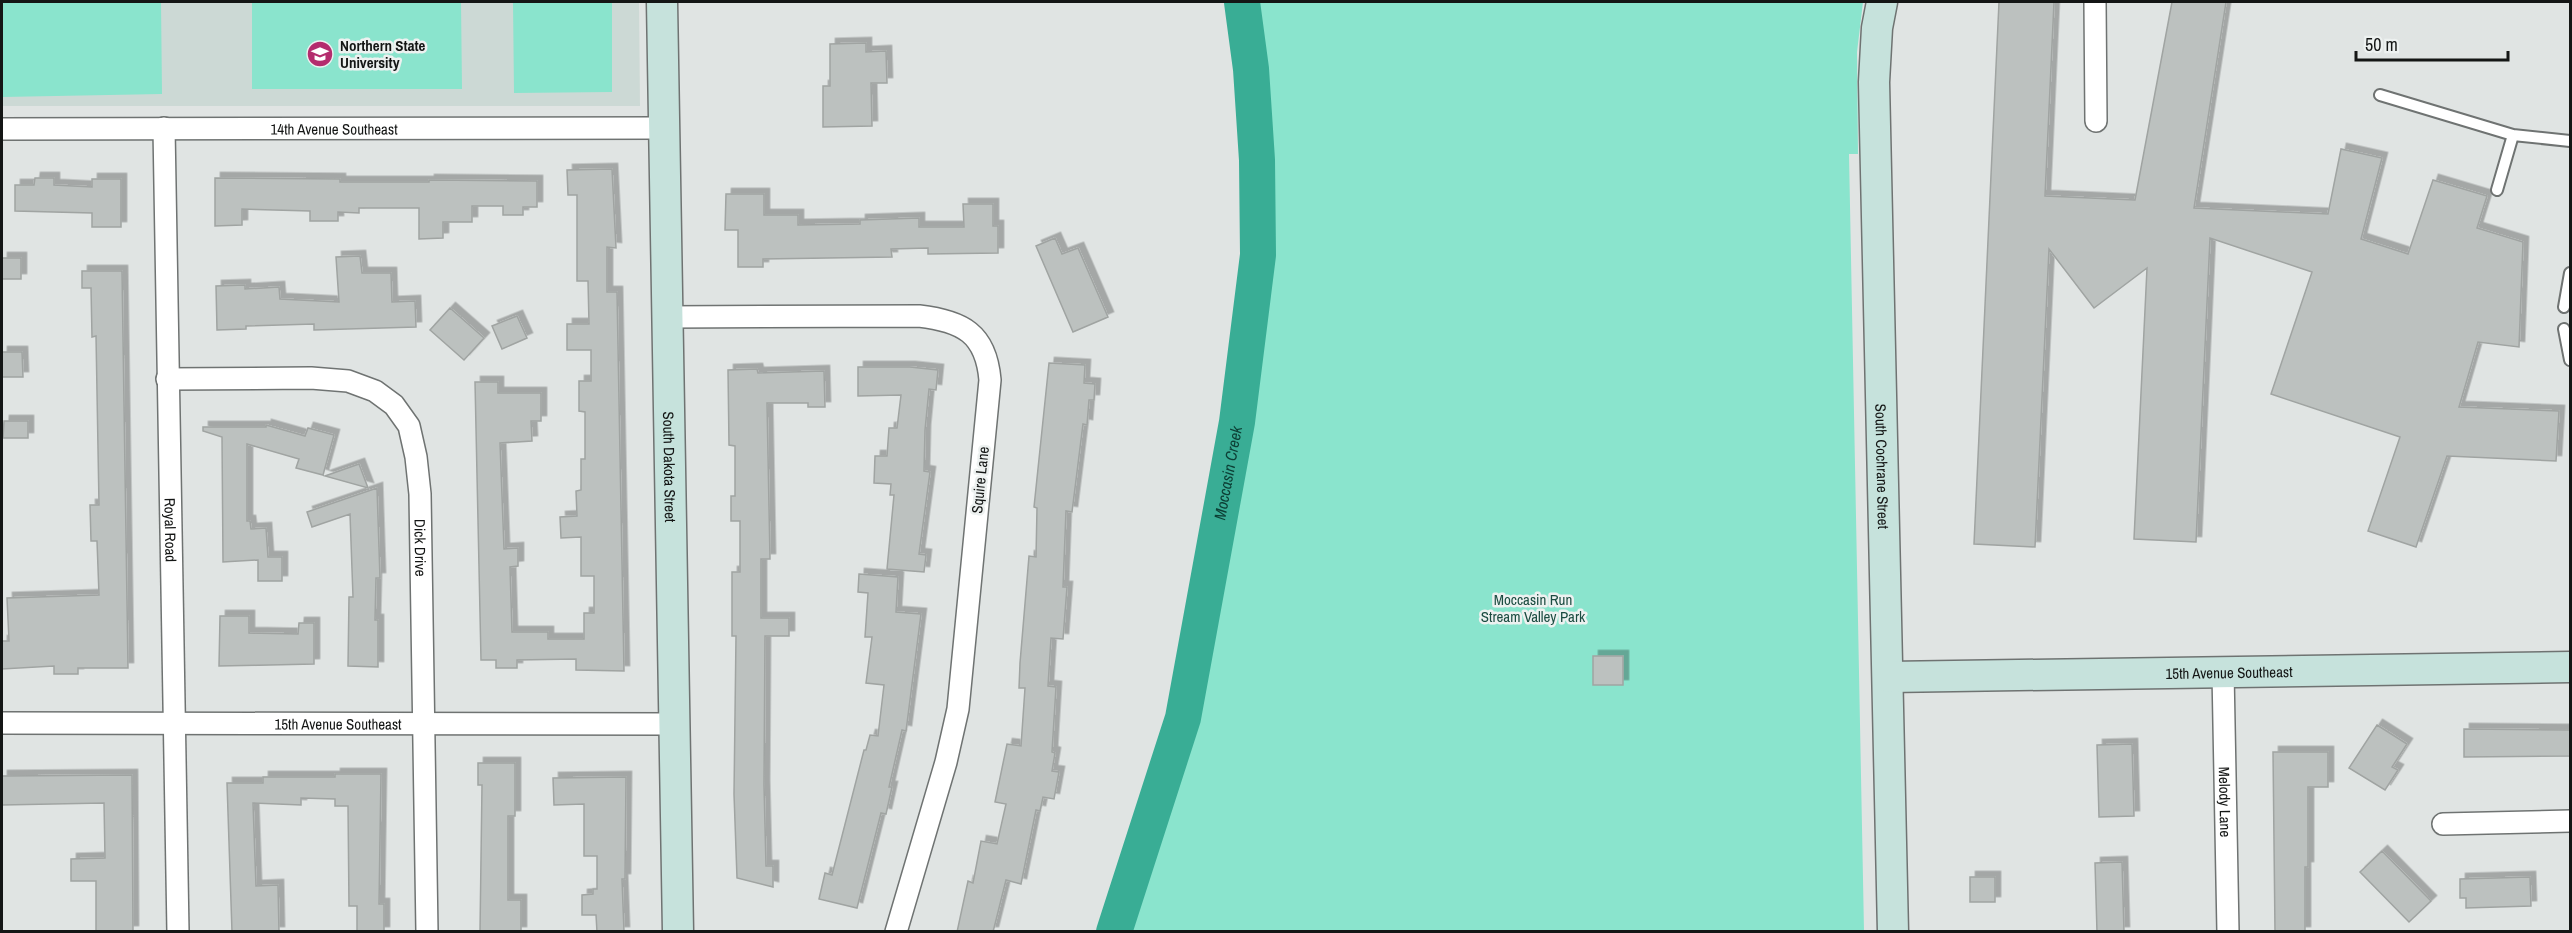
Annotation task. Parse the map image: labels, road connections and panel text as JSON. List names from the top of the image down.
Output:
{
  "streets": {
    "street": [
      "14th Avenue Southeast",
      "South Cochrane Street",
      "South Dakota Street",
      "Squire Lane",
      "Royal Road",
      "Dick Drive",
      "15th Avenue Southeast",
      "Melody Lane"
    ]
  },
  "crossings": [
    ["14th Avenue Southeast", "South Dakota Street"],
    ["14th Avenue Southeast", "Royal Road"],
    ["South Cochrane Street", "15th Avenue Southeast"],
    ["South Dakota Street", "Squire Lane"],
    ["South Dakota Street", "15th Avenue Southeast"],
    ["Royal Road", "Dick Drive"],
    ["Royal Road", "15th Avenue Southeast"],
    ["Dick Drive", "15th Avenue Southeast"],
    ["15th Avenue Southeast", "Melody Lane"]
  ],
  "water": ["Moccasin Creek"],
  "parks": ["Moccasin Run Stream Valley Park"],
  "places": {
    "school or university": ["Northern State University"]
  },
  "scale_bar": "50 m"
}
